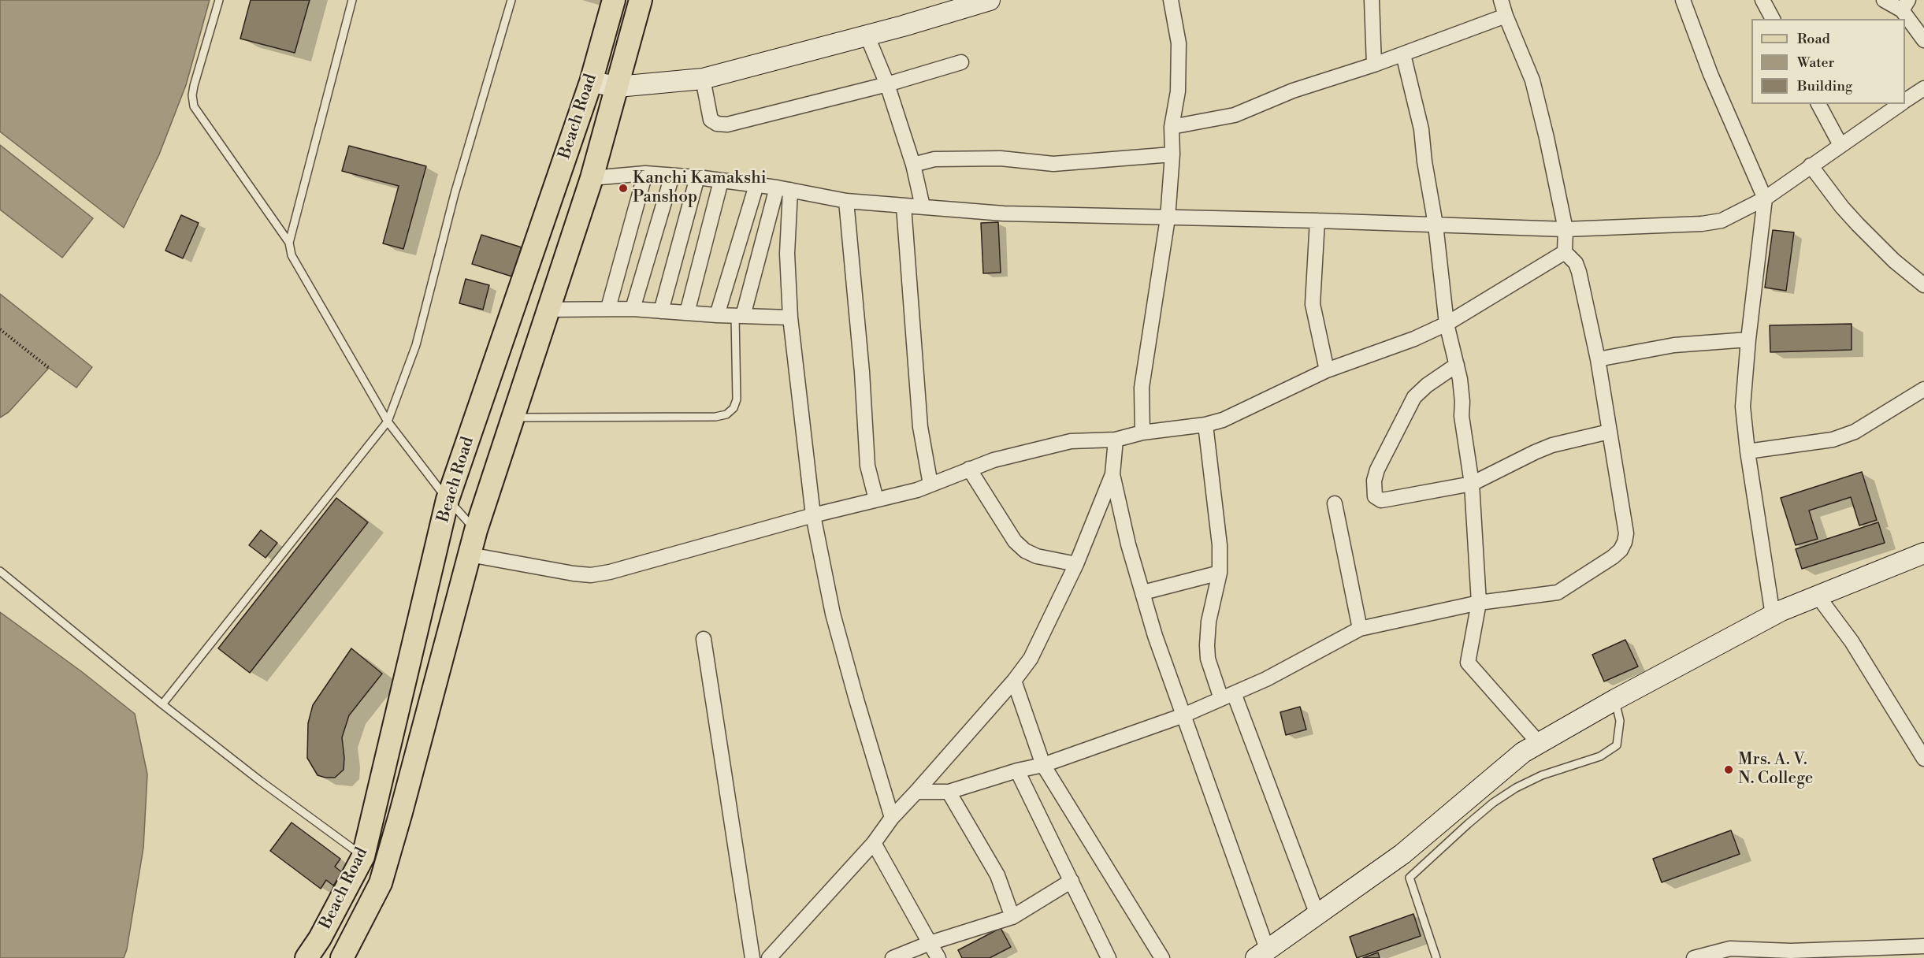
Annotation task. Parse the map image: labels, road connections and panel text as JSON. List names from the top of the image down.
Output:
{
  "streets": {
    "main road": ["Beach Road"]
  },
  "places": ["Kanchi Kamakshi Panshop", "Mrs. A. V. N. College"],
  "legend": ["Road", "Water", "Building"]
}
